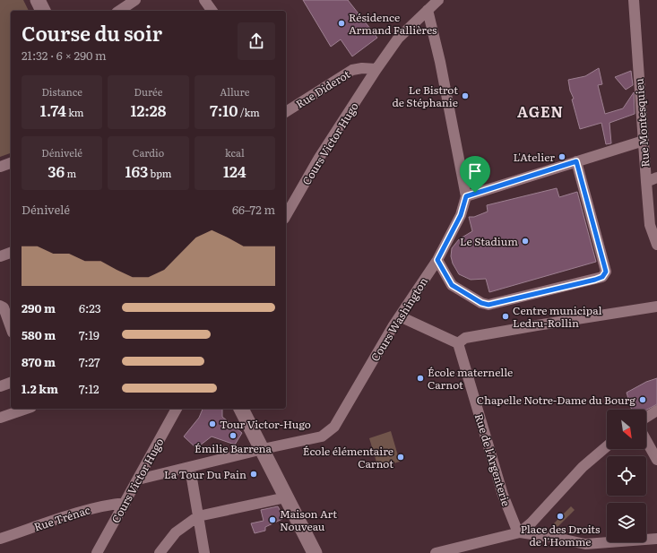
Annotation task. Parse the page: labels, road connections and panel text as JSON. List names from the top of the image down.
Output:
{
  "streets": {
    "street": [
      "Rue Diderot",
      "Rue Montesquieu",
      "Cours Victor Hugo",
      "Cours Washington",
      "Rue de l'Argenterie",
      "Rue Trénac"
    ]
  },
  "crossings": [
    ["Rue Diderot", "Cours Victor Hugo"],
    ["Cours Victor Hugo", "Cours Washington"],
    ["Cours Victor Hugo", "Rue Trénac"]
  ],
  "districts": ["AGEN"],
  "places": [
    "Résidence Armand Fallières",
    "Le Bistrot de Stéphanie",
    "L'Atelier",
    "Le Stadium",
    "Centre municipal Ledru-Rollin",
    "École maternelle Carnot",
    "Chapelle Notre-Dame du Bourg",
    "Tour Victor-Hugo",
    "Émilie Barrena",
    "École élémentaire Carnot",
    "La Tour Du Pain",
    "Place des Droits de l'Homme",
    "Maison Art Nouveau"
  ],
  "north": "bottom right",
  "page": {
    "heading": ["Course du soir", "21:32 · 6 × 290 m"],
    "stats": [
      ["Distance", "1.74 km"],
      ["Durée", "12:28"],
      ["Allure", "7:10 /km"],
      ["Dénivelé", "36 m"],
      ["Cardio", "163 bpm"],
      ["kcal", "124"]
    ],
    "chart": ["Dénivelé", "66–72 m"],
    "list": [
      {
        "name": "290 m",
        "note": "6:23"
      },
      {
        "name": "580 m",
        "note": "7:19"
      },
      {
        "name": "870 m",
        "note": "7:27"
      },
      {
        "name": "1.2 km",
        "note": "7:12"
      }
    ]
  }
}
